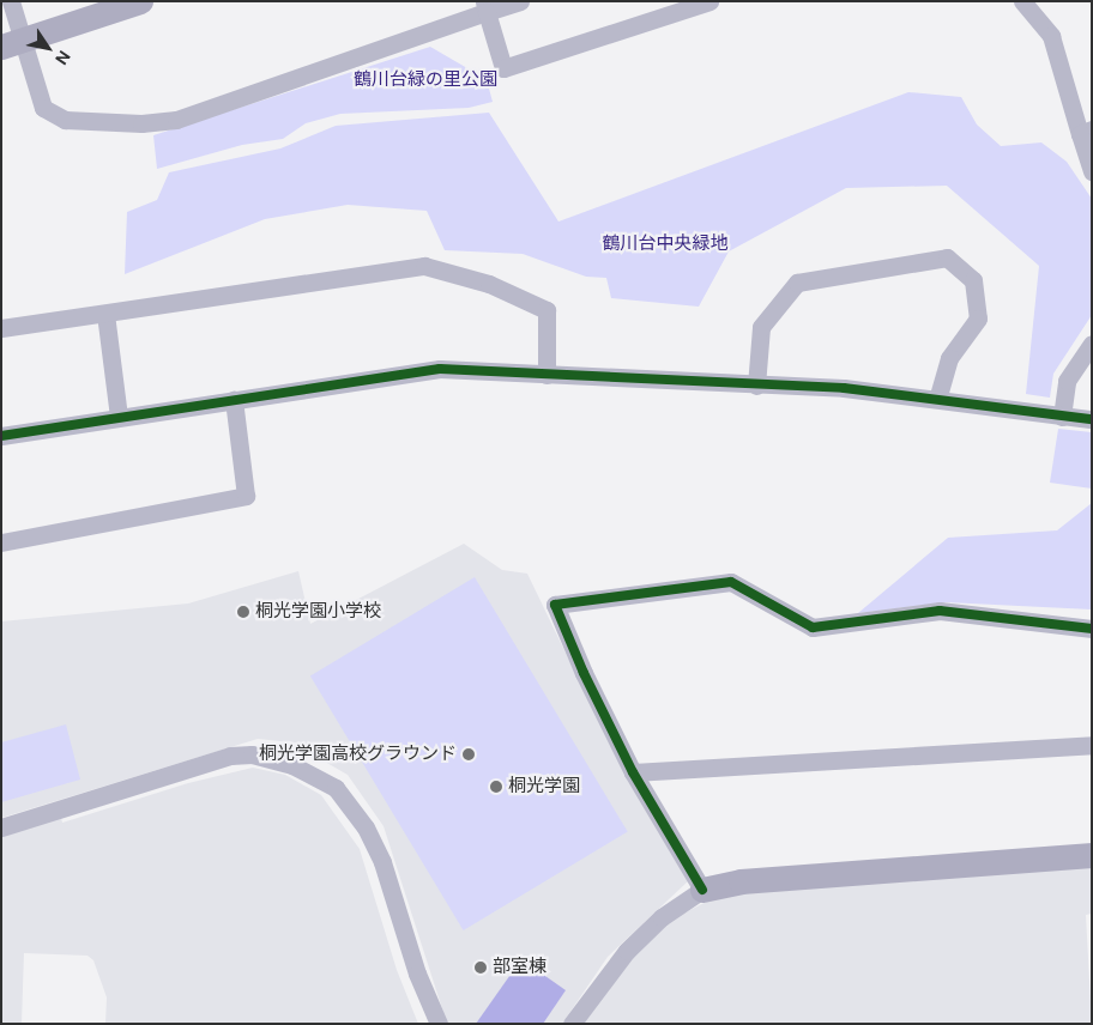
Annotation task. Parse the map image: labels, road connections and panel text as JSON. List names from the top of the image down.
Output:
{
  "parks": ["鶴川台緑の里公園", "鶴川台中央緑地"],
  "places": [
    "桐光学園小学校",
    "桐光学園高校グラウンド",
    "桐光学園",
    "部室棟"
  ],
  "north": "bottom right"
}
